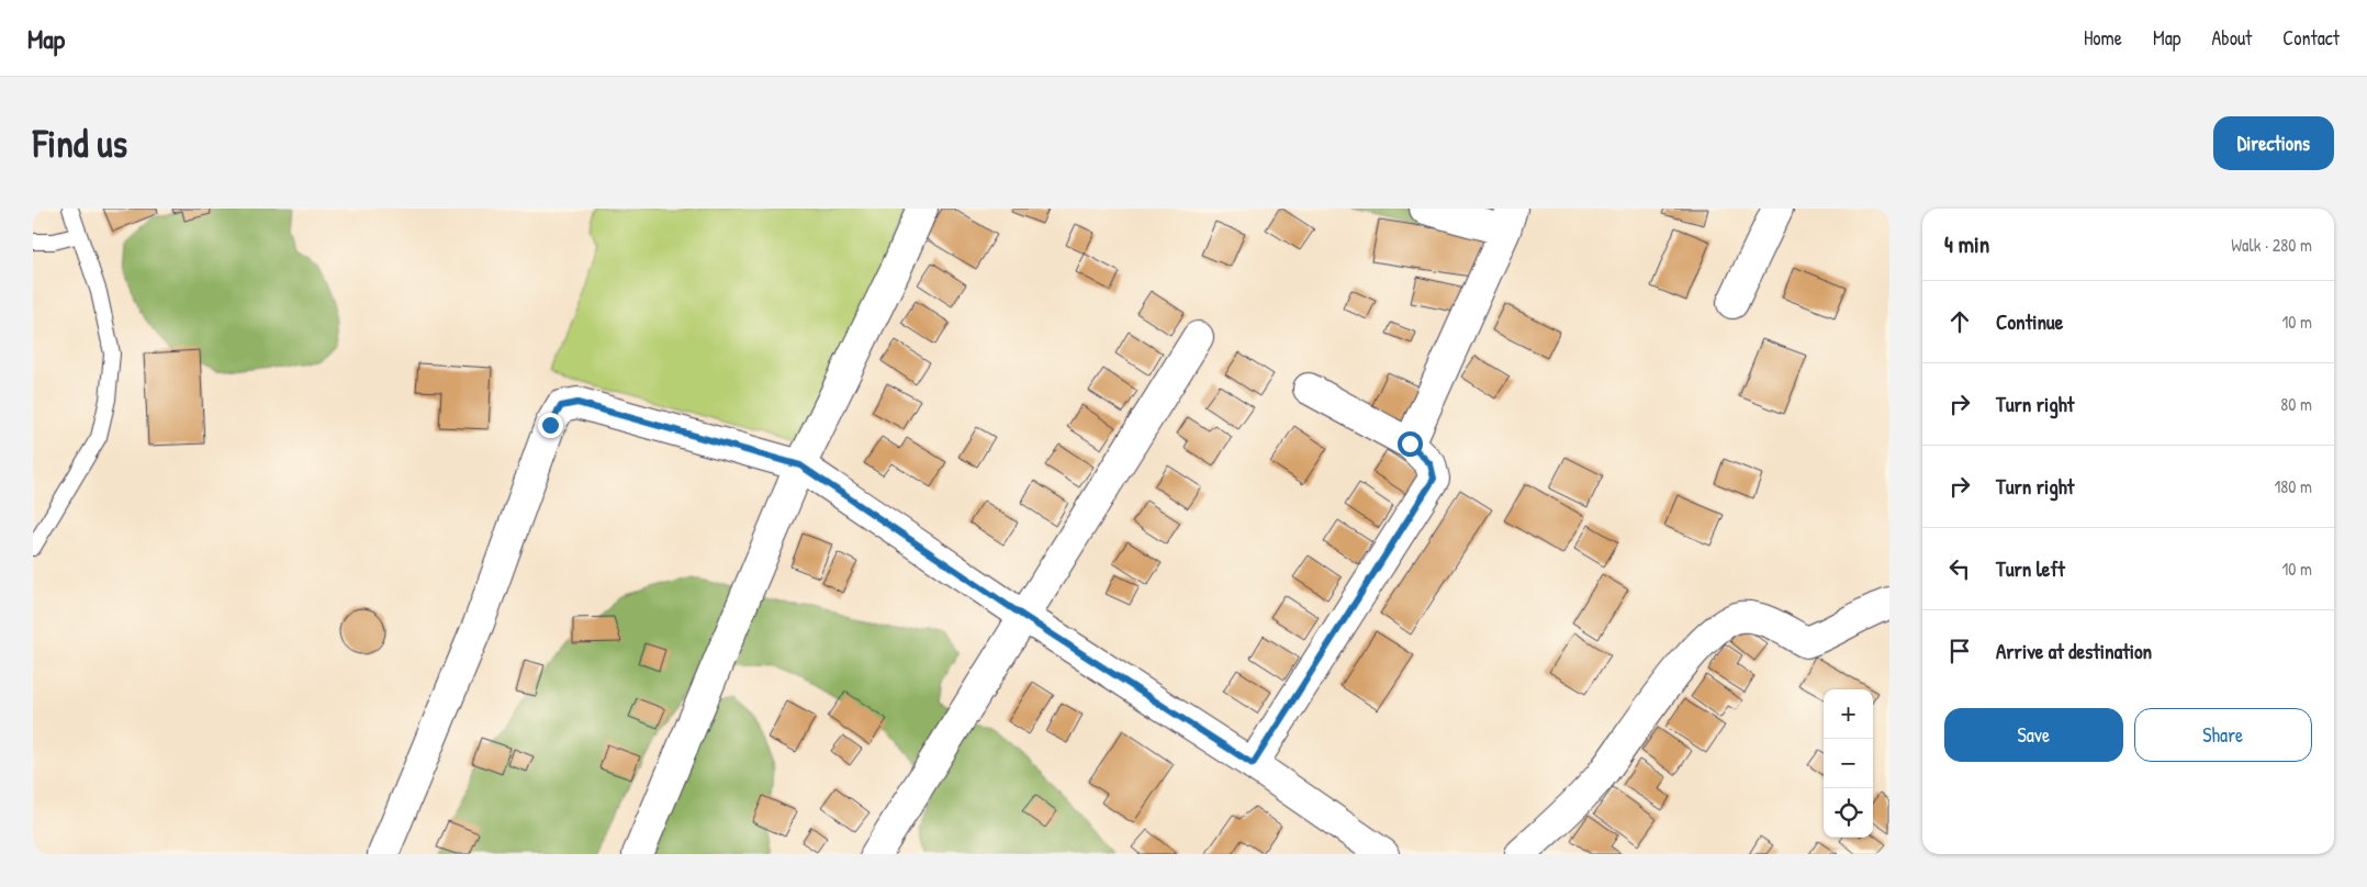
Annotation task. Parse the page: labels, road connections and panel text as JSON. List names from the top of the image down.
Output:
{
  "page": {
    "header": "Map",
    "nav": [
      "Home",
      "Map",
      "About",
      "Contact"
    ],
    "buttons": [
      "Directions",
      ["Save", "Share"]
    ],
    "title": "Find us",
    "heading": ["4 min", "Walk · 280 m"],
    "list": [
      ["Continue", "10 m"],
      ["Turn right", "80 m"],
      ["Turn right", "180 m"],
      ["Turn left", "10 m"],
      "Arrive at destination"
    ],
    "map_buttons": ["+", "−"]
  }
}
